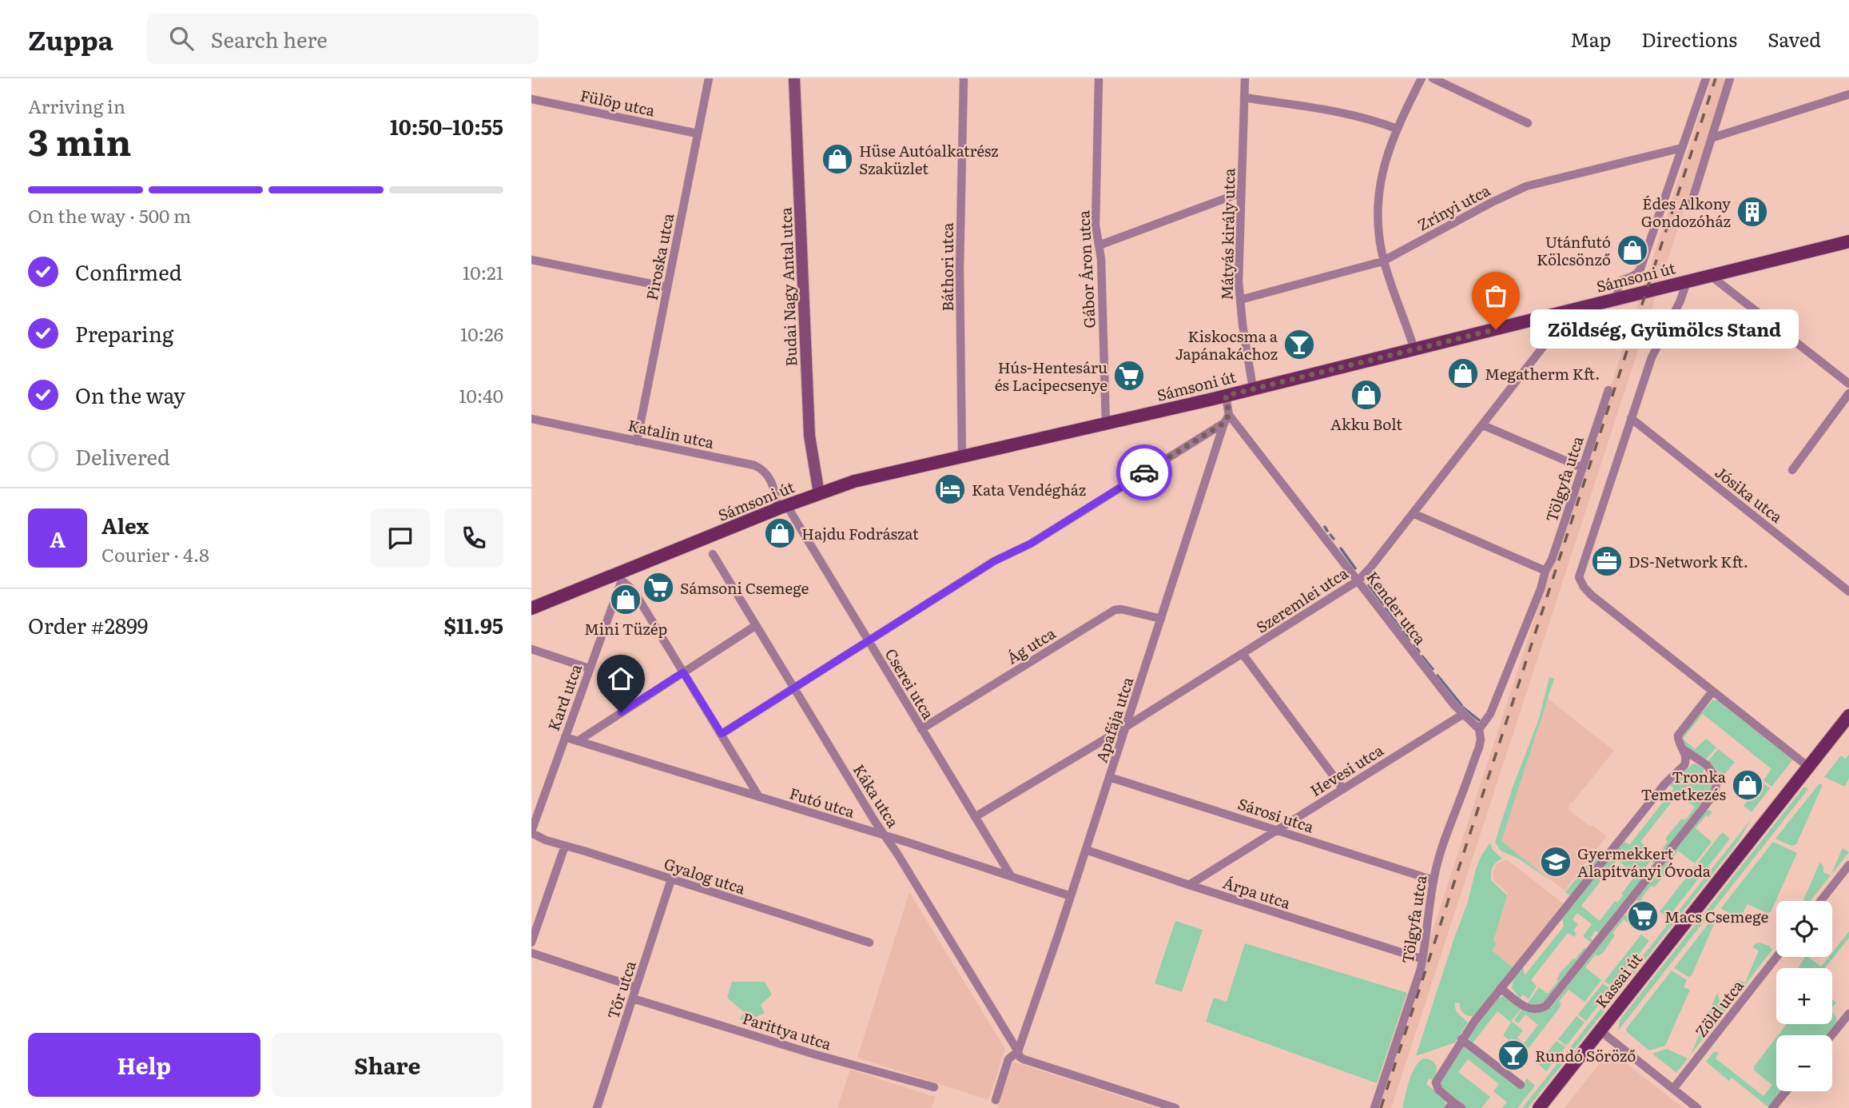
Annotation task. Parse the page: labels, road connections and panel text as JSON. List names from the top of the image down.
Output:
{
  "streets": {
    "main road": ["Sámsoni út", "Kassai út"],
    "street": [
      "Fülöp utca",
      "Zrínyi utca",
      "Mátyás király utca",
      "Piroska utca",
      "Báthori utca",
      "Gábor Áron utca",
      "Budai Nagy Antal utca",
      "Katalin utca",
      "Tölgyfa utca",
      "Jósika utca",
      "Szeremlei utca",
      "Kender utca",
      "Ág utca",
      "Cserei utca",
      "Kard utca",
      "Apafája utca",
      "Hevesi utca",
      "Káka utca",
      "Futó utca",
      "Sárosi utca",
      "Gyalog utca",
      "Árpa utca",
      "Tőr utca",
      "Zöld utca",
      "Parittya utca"
    ]
  },
  "crossings": [
    ["Fülöp utca", "Piroska utca"],
    ["Zrínyi utca", "Mátyás király utca"],
    ["Mátyás király utca", "Sámsoni út"],
    ["Piroska utca", "Katalin utca"],
    ["Báthori utca", "Sámsoni út"],
    ["Gábor Áron utca", "Sámsoni út"],
    ["Sámsoni út", "Budai Nagy Antal utca"],
    ["Sámsoni út", "Katalin utca"],
    ["Sámsoni út", "Szeremlei utca"],
    ["Sámsoni út", "Cserei utca"],
    ["Sámsoni út", "Kard utca"],
    ["Katalin utca", "Cserei utca"],
    ["Tölgyfa utca", "Kender utca"],
    ["Tölgyfa utca", "Sárosi utca"],
    ["Tölgyfa utca", "Árpa utca"],
    ["Szeremlei utca", "Kender utca"],
    ["Szeremlei utca", "Cserei utca"],
    ["Szeremlei utca", "Apafája utca"],
    ["Kender utca", "Apafája utca"],
    ["Kender utca", "Hevesi utca"],
    ["Ág utca", "Cserei utca"],
    ["Ág utca", "Apafája utca"],
    ["Cserei utca", "Futó utca"],
    ["Kard utca", "Futó utca"],
    ["Kard utca", "Gyalog utca"],
    ["Apafája utca", "Káka utca"],
    ["Apafája utca", "Futó utca"],
    ["Apafája utca", "Sárosi utca"],
    ["Apafája utca", "Árpa utca"],
    ["Hevesi utca", "Sárosi utca"],
    ["Hevesi utca", "Árpa utca"],
    ["Káka utca", "Futó utca"],
    ["Gyalog utca", "Tőr utca"],
    ["Tőr utca", "Parittya utca"]
  ],
  "places": {
    "shop": [
      "Hüse Autóalkatrész Szaküzlet",
      "Utánfutó Kölcsönző",
      "Megatherm Kft.",
      "Akku Bolt",
      "Hajdu Fodrászat",
      "Mini Tüzép",
      "Tronka Temetkezés"
    ],
    "building": ["Édes Alkony Gondozóház"],
    "other": ["Zöldség, Gyümölcs Stand"],
    "bar": ["Kiskocsma a Japánakáchoz", "Rundó Söröző"],
    "supermarket": ["Hús-Hentesáru és Lacipecsenye", "Sámsoni Csemege", "Macs Csemege"],
    "hotel": ["Kata Vendégház"],
    "office": ["DS-Network Kft."],
    "school or university": ["Gyermekkert Alapítványi Óvoda"]
  },
  "page": {
    "header": "Zuppa",
    "search": "Search here",
    "nav": ["Map", "Directions", "Saved"],
    "heading": ["3 min", "Arriving in", "10:50–10:55"],
    "panel": [
      "Alex",
      "Courier · 4.8",
      "Order #2899",
      "$11.95"
    ],
    "bar": "On the way · 500 m",
    "list": [
      ["Confirmed", "10:21"],
      ["Preparing", "10:26"],
      ["On the way", "10:40"],
      "Delivered"
    ],
    "bubble": "Zöldség, Gyümölcs Stand",
    "round": "A",
    "map_buttons": ["+", "−"],
    "buttons": ["Help", "Share"]
  }
}
